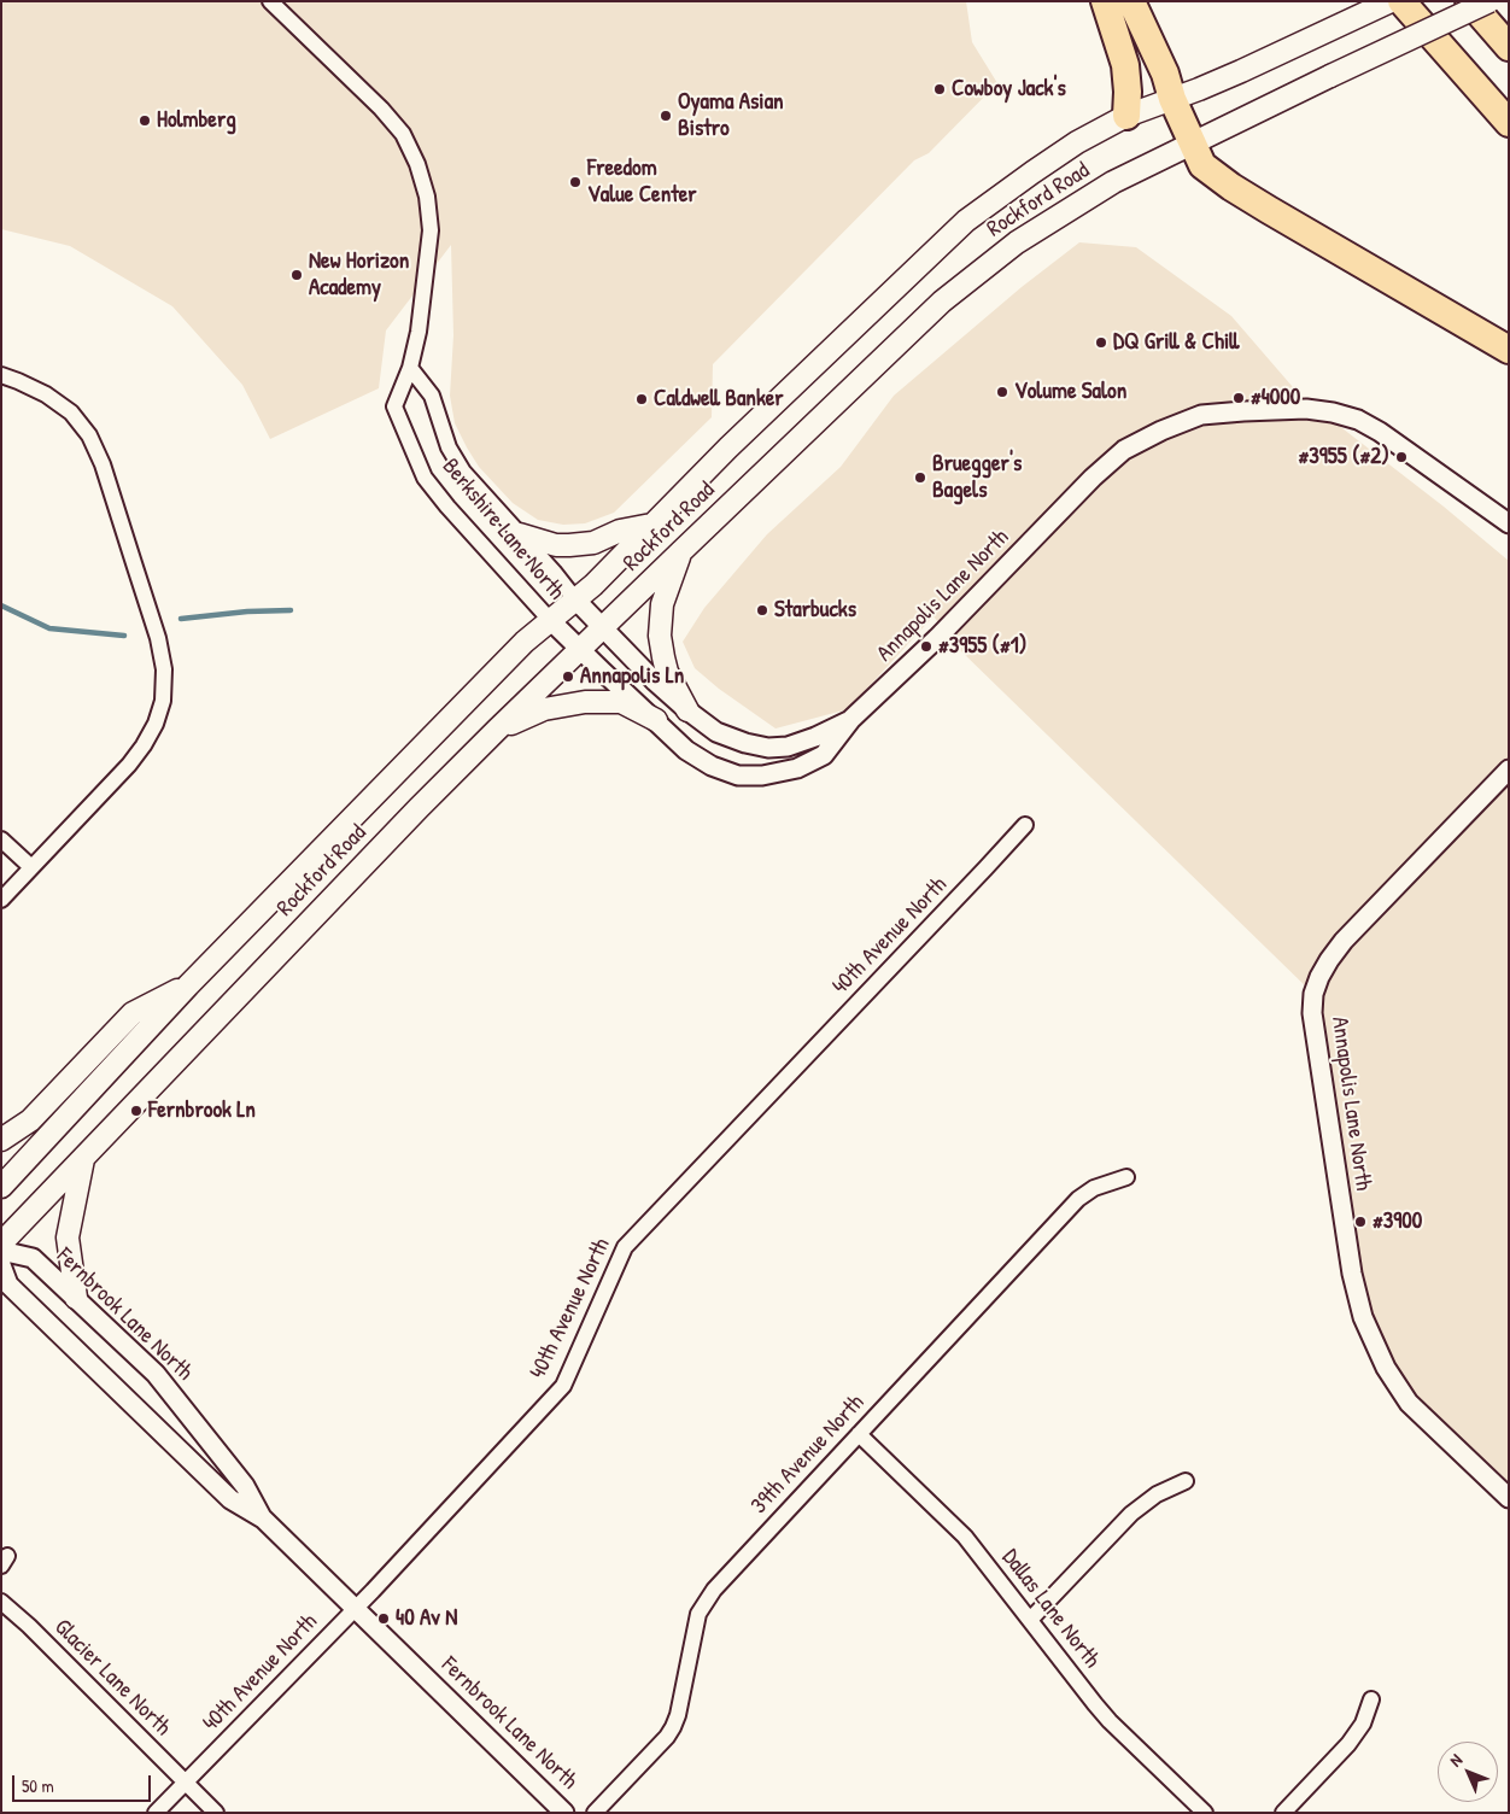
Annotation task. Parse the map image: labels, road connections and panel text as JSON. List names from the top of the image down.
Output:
{
  "streets": {
    "main road": ["Rockford Road"],
    "street": [
      "Berkshire Lane North",
      "Annapolis Lane North",
      "40th Avenue North",
      "Fernbrook Lane North",
      "39th Avenue North",
      "Dallas Lane North",
      "Glacier Lane North"
    ]
  },
  "crossings": [
    ["Rockford Road", "Berkshire Lane North"],
    ["Rockford Road", "Annapolis Lane North"],
    ["Berkshire Lane North", "Annapolis Lane North"],
    ["40th Avenue North", "Fernbrook Lane North"],
    ["40th Avenue North", "Glacier Lane North"],
    ["39th Avenue North", "Dallas Lane North"]
  ],
  "places": [
    "Cowboy Jack's",
    "Oyama Asian Bistro",
    "Holmberg",
    "Freedom Value Center",
    "New Horizon Academy",
    "DQ Grill & Chill",
    "Volume Salon",
    "#4000",
    "Caldwell Banker",
    "#3955 (#2)",
    "Bruegger's Bagels",
    "Starbucks",
    "#3955 (#1)",
    "Annapolis Ln",
    "Fernbrook Ln",
    "#3900",
    "40 Av N"
  ],
  "scale_bar": "50 m",
  "north": "top left"
}
